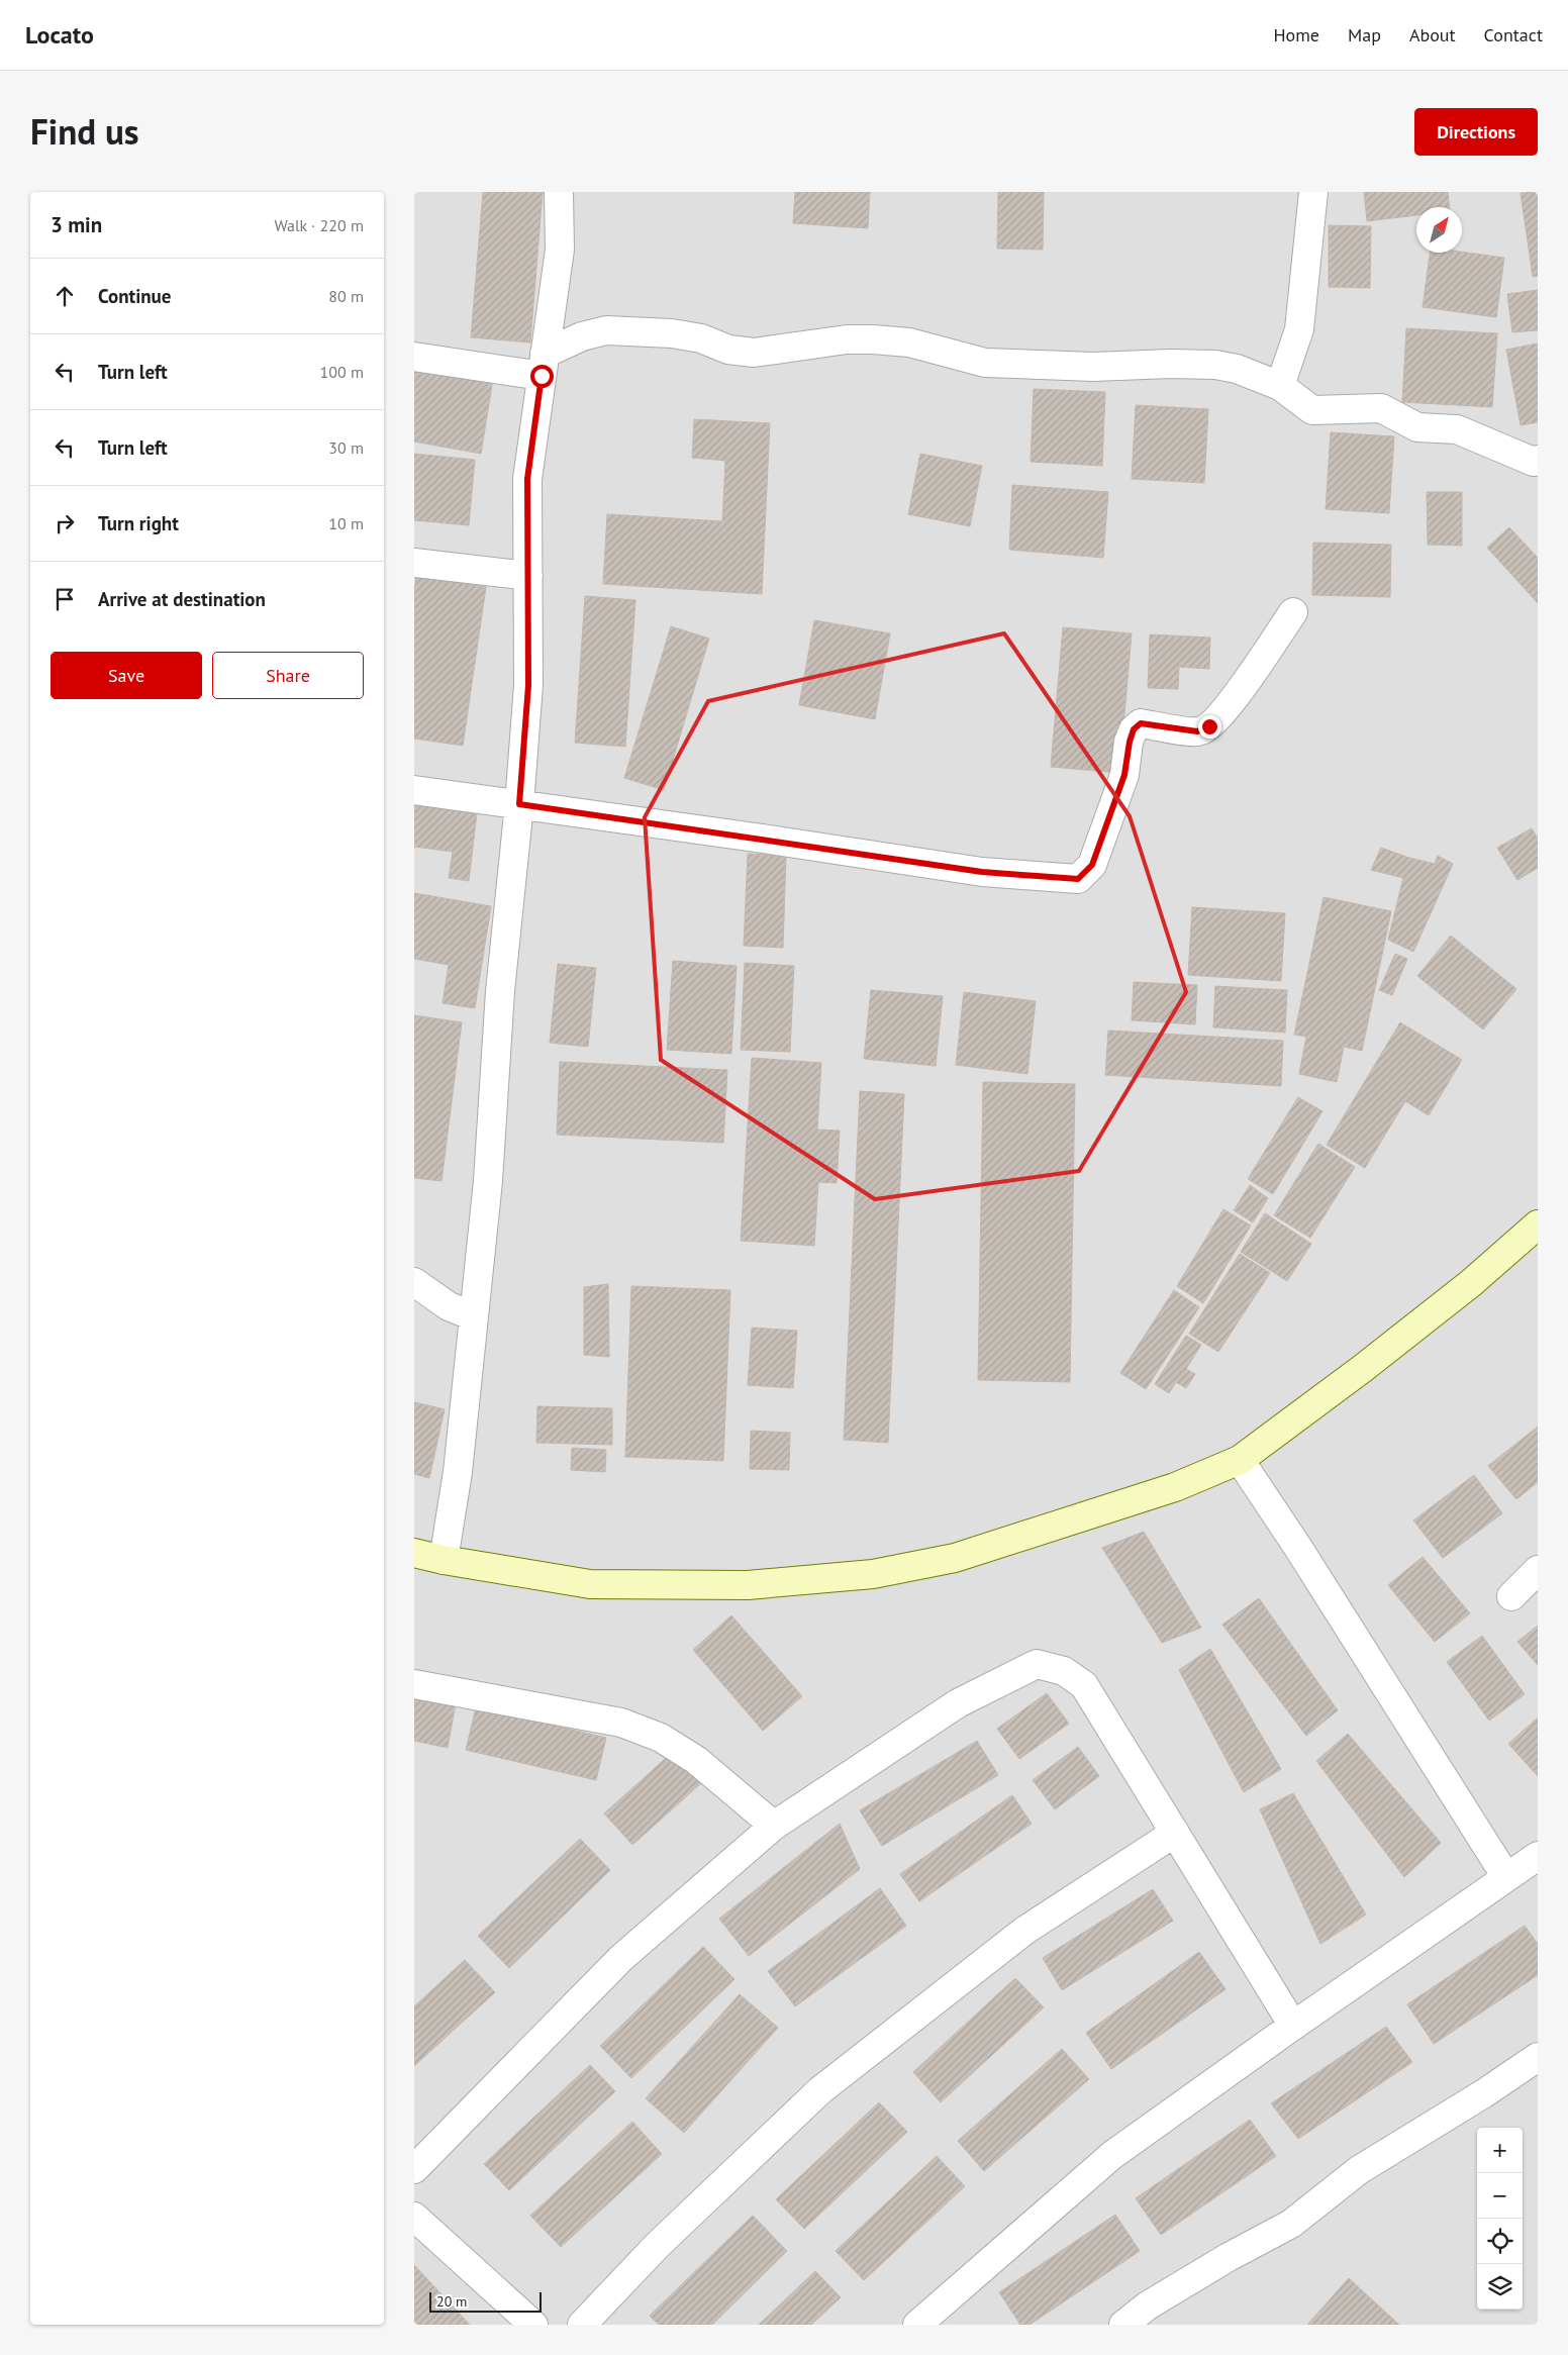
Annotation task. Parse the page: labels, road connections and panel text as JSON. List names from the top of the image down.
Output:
{
  "scale_bar": "20 m",
  "north": "top right",
  "page": {
    "header": "Locato",
    "nav": [
      "Home",
      "Map",
      "About",
      "Contact"
    ],
    "title": "Find us",
    "buttons": [
      "Directions",
      ["Save", "Share"]
    ],
    "heading": ["3 min", "Walk · 220 m"],
    "list": [
      ["Continue", "80 m"],
      ["Turn left", "100 m"],
      ["Turn left", "30 m"],
      ["Turn right", "10 m"],
      "Arrive at destination"
    ],
    "map_buttons": ["+", "−"],
    "scale": "20 m"
  }
}
